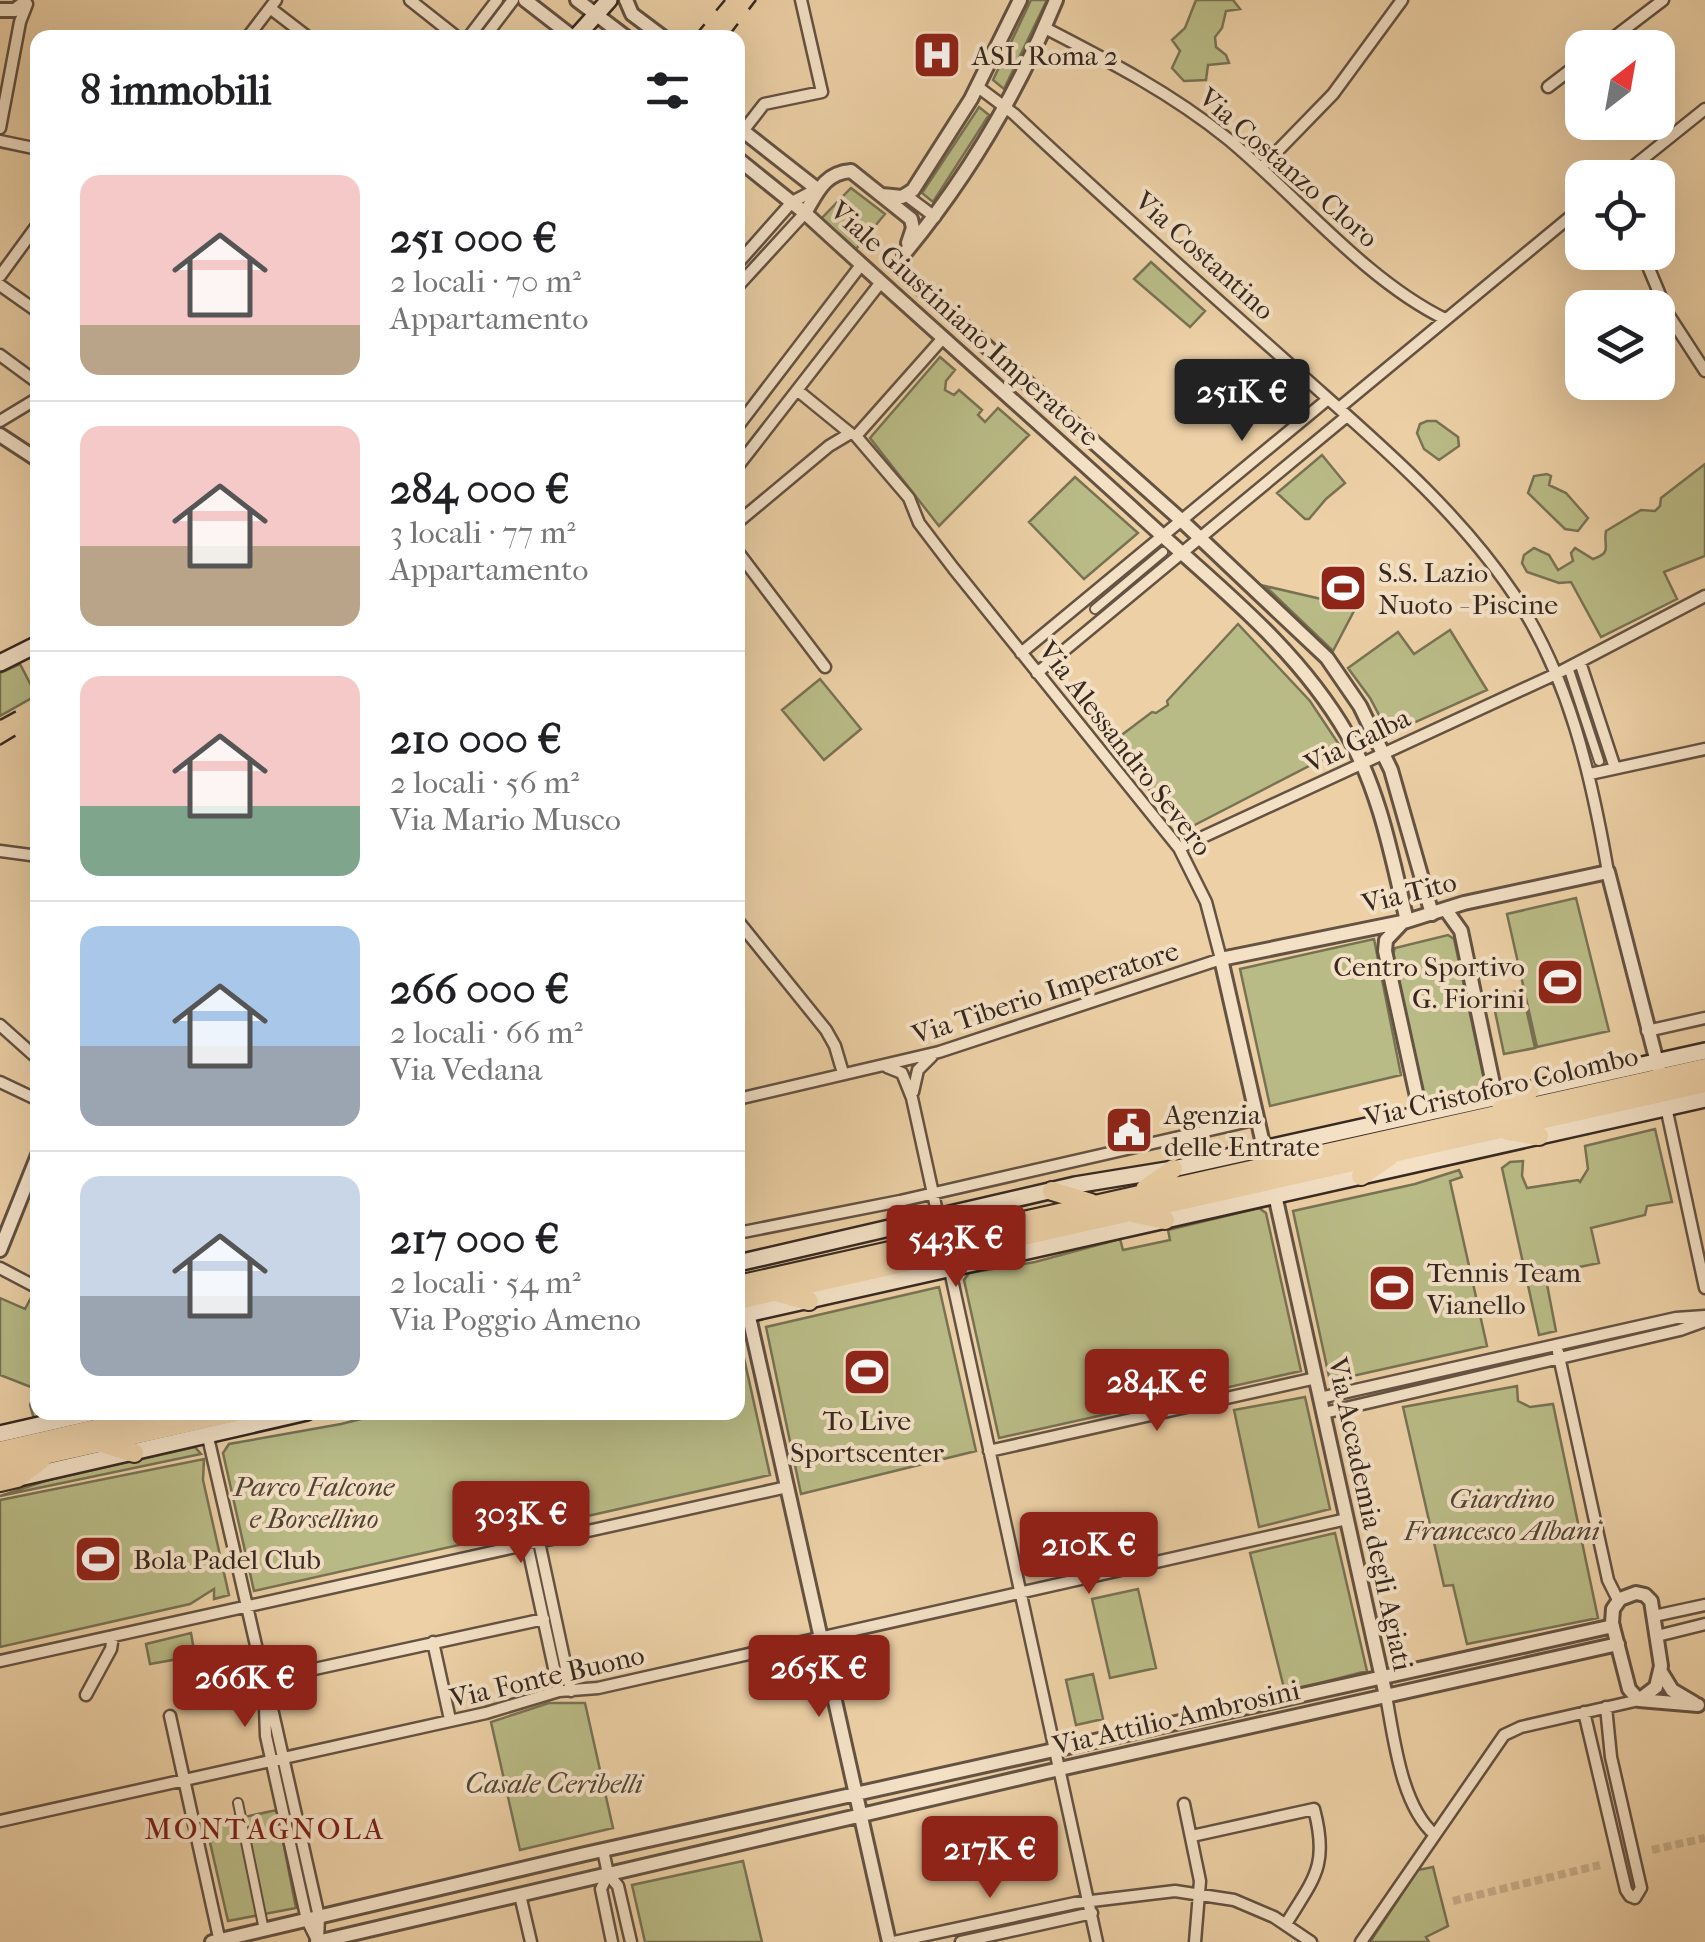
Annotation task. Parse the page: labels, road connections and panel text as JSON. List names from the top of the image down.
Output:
{
  "streets": {
    "main road": ["Via Cristoforo Colombo"],
    "street": [
      "Via Costanzo Cloro",
      "Via Costantino",
      "Viale Giustiniano Imperatore",
      "Via Galba",
      "Via Alessandro Severo",
      "Via Tito",
      "Via Tiberio Imperatore",
      "Via Accademia degli Agiati",
      "Via Fonte Buono",
      "Via Attilio Ambrosini"
    ]
  },
  "crossings": [
    ["Via Costantino", "Via Galba"],
    ["Viale Giustiniano Imperatore", "Via Galba"],
    ["Viale Giustiniano Imperatore", "Via Tito"],
    ["Viale Giustiniano Imperatore", "Via Cristoforo Colombo"],
    ["Via Galba", "Via Alessandro Severo"],
    ["Via Alessandro Severo", "Via Tito"],
    ["Via Alessandro Severo", "Via Tiberio Imperatore"],
    ["Via Alessandro Severo", "Via Cristoforo Colombo"],
    ["Via Alessandro Severo", "Via Accademia degli Agiati"],
    ["Via Tito", "Via Tiberio Imperatore"],
    ["Via Cristoforo Colombo", "Via Accademia degli Agiati"],
    ["Via Accademia degli Agiati", "Via Fonte Buono"],
    ["Via Accademia degli Agiati", "Via Attilio Ambrosini"]
  ],
  "districts": ["MONTAGNOLA"],
  "parks": ["Parco Falcone e Borsellino", "Giardino Francesco Albani", "Casale Ceribelli"],
  "places": {
    "hospital": ["ASL Roma 2"],
    "sports": [
      "S.S. Lazio Nuoto - Piscine",
      "Centro Sportivo G. Fiorini",
      "Tennis Team Vianello",
      "To Live Sportscenter",
      "Bola Padel Club"
    ],
    "public building": ["Agenzia delle Entrate"]
  },
  "north": "top right",
  "page": {
    "heading": "8 immobili",
    "list": [
      {
        "name": "251 000 €",
        "note": "2 locali · 70 m² · Appartamento"
      },
      {
        "name": "284 000 €",
        "note": "3 locali · 77 m² · Appartamento"
      },
      {
        "name": "210 000 €",
        "note": "2 locali · 56 m² · Via Mario Musco"
      },
      {
        "name": "266 000 €",
        "note": "2 locali · 66 m² · Via Vedana"
      },
      {
        "name": "217 000 €",
        "note": "2 locali · 54 m² · Via Poggio Ameno"
      }
    ],
    "price": [
      "251K €",
      "543K €",
      "284K €",
      "303K €",
      "210K €",
      "265K €",
      "266K €",
      "217K €"
    ]
  }
}
